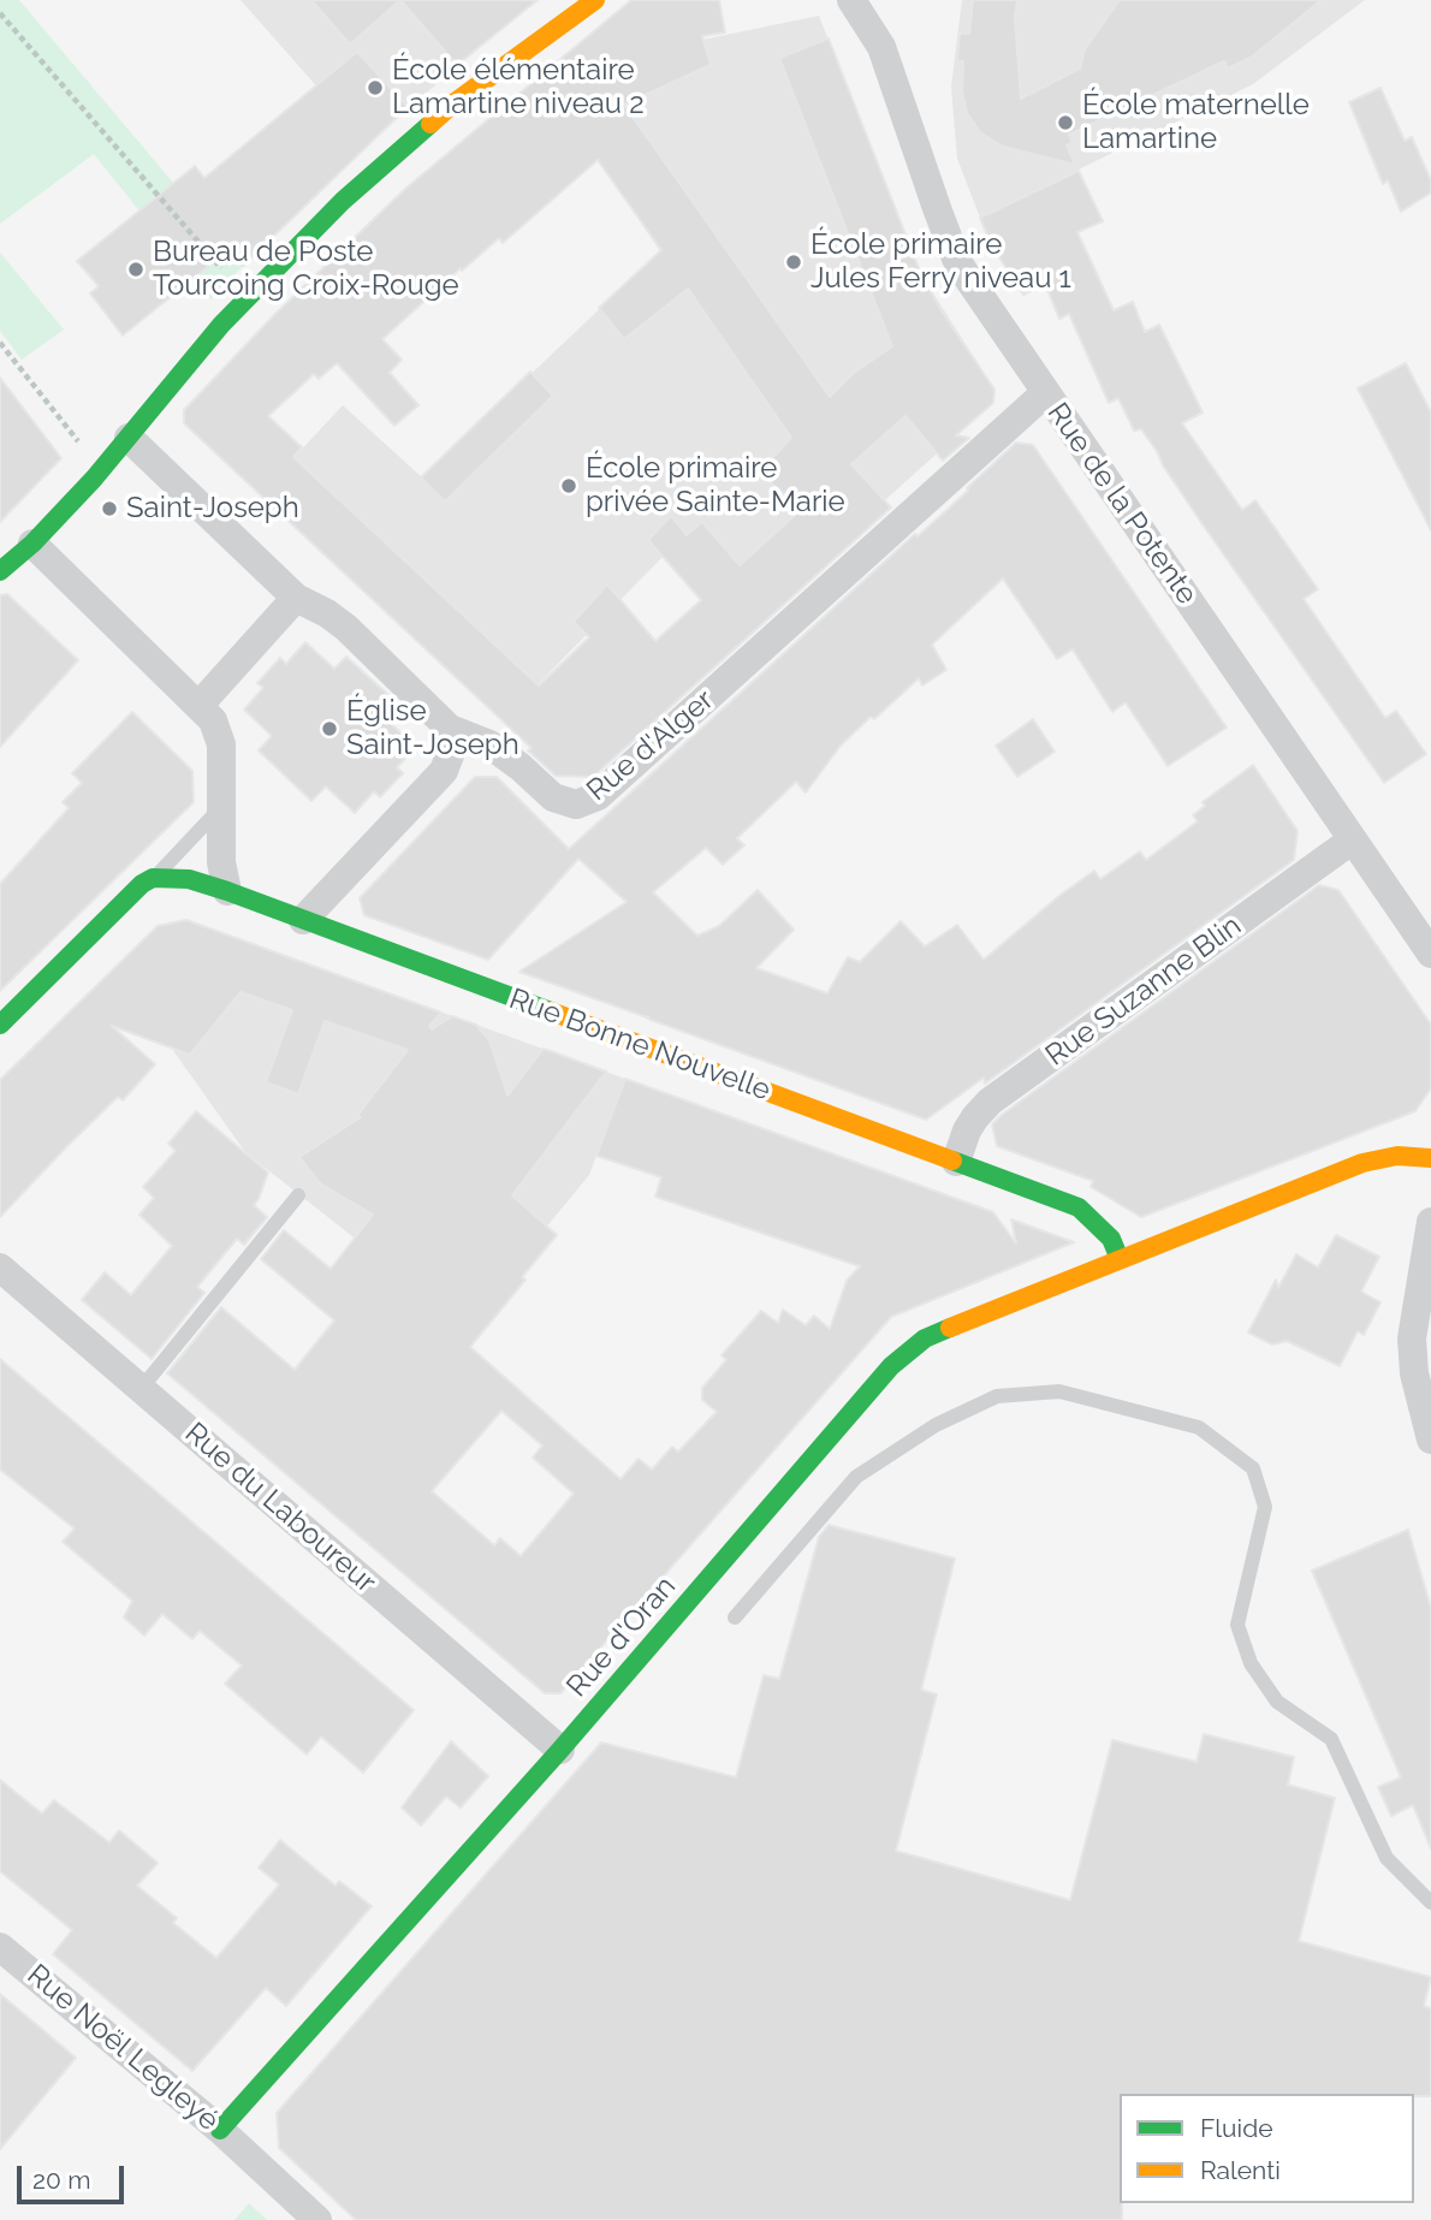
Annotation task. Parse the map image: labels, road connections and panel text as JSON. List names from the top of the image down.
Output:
{
  "streets": {
    "street": [
      "Rue de la Potente",
      "Rue d'Alger",
      "Rue Suzanne Blin",
      "Rue Bonne Nouvelle",
      "Rue du Laboureur",
      "Rue d'Oran",
      "Rue Noël Legleyé"
    ]
  },
  "crossings": [
    ["Rue de la Potente", "Rue d'Alger"],
    ["Rue de la Potente", "Rue Suzanne Blin"],
    ["Rue Suzanne Blin", "Rue Bonne Nouvelle"],
    ["Rue Bonne Nouvelle", "Rue d'Oran"],
    ["Rue du Laboureur", "Rue d'Oran"],
    ["Rue d'Oran", "Rue Noël Legleyé"]
  ],
  "places": [
    "École élémentaire Lamartine niveau 2",
    "École maternelle Lamartine",
    "École primaire Jules Ferry niveau 1",
    "Bureau de Poste Tourcoing Croix-Rouge",
    "École primaire privée Sainte-Marie",
    "Saint-Joseph",
    "Église Saint-Joseph"
  ],
  "legend": ["Fluide", "Ralenti"],
  "scale_bar": "20 m"
}
